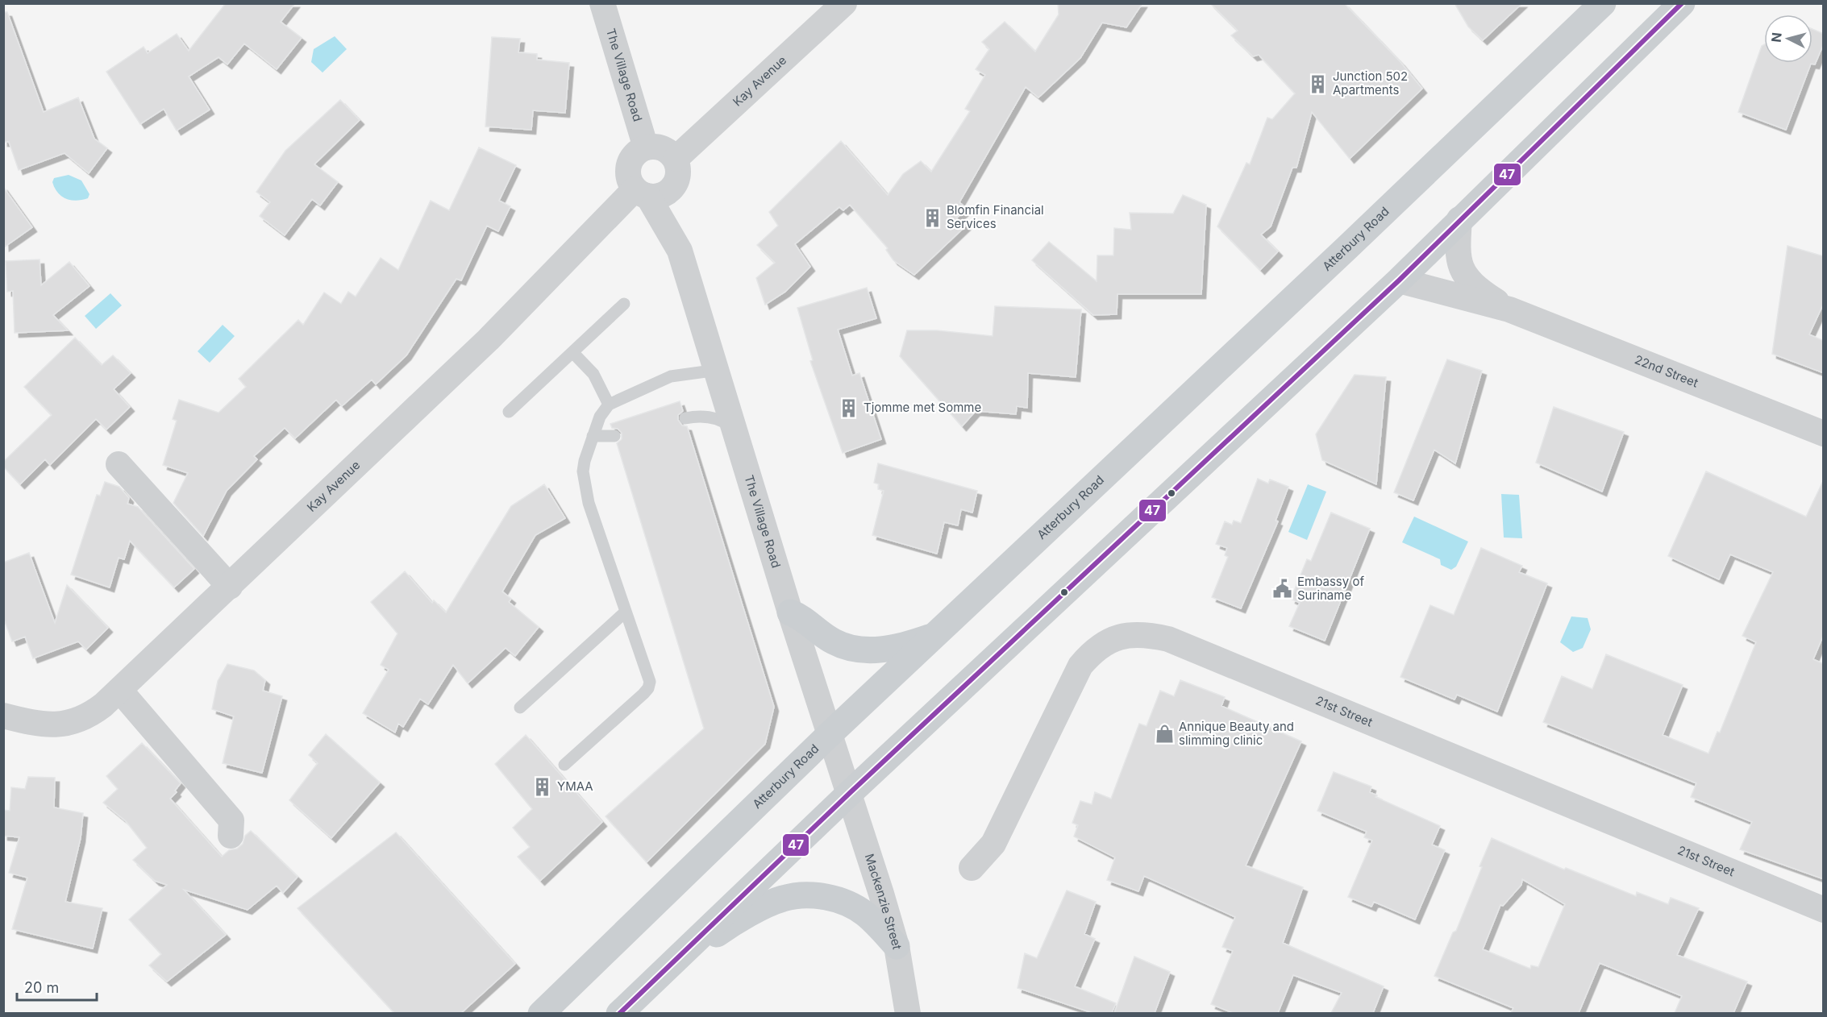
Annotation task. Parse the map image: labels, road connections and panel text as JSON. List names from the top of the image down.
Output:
{
  "streets": {
    "main road": ["Atterbury Road"],
    "street": [
      "The Village Road",
      "Kay Avenue",
      "22nd Street",
      "21st Street",
      "Mackenzie Street"
    ]
  },
  "crossings": [
    ["The Village Road", "Kay Avenue"],
    ["The Village Road", "Atterbury Road"],
    ["The Village Road", "Mackenzie Street"]
  ],
  "places": {
    "building": [
      "Junction 502 Apartments",
      "Blomfin Financial Services",
      "Tjomme met Somme",
      "YMAA"
    ],
    "public building": ["Embassy of Suriname"],
    "shop": ["Annique Beauty and slimming clinic"]
  },
  "lines": ["transit line 47"],
  "scale_bar": "20 m",
  "north": "left"
}
